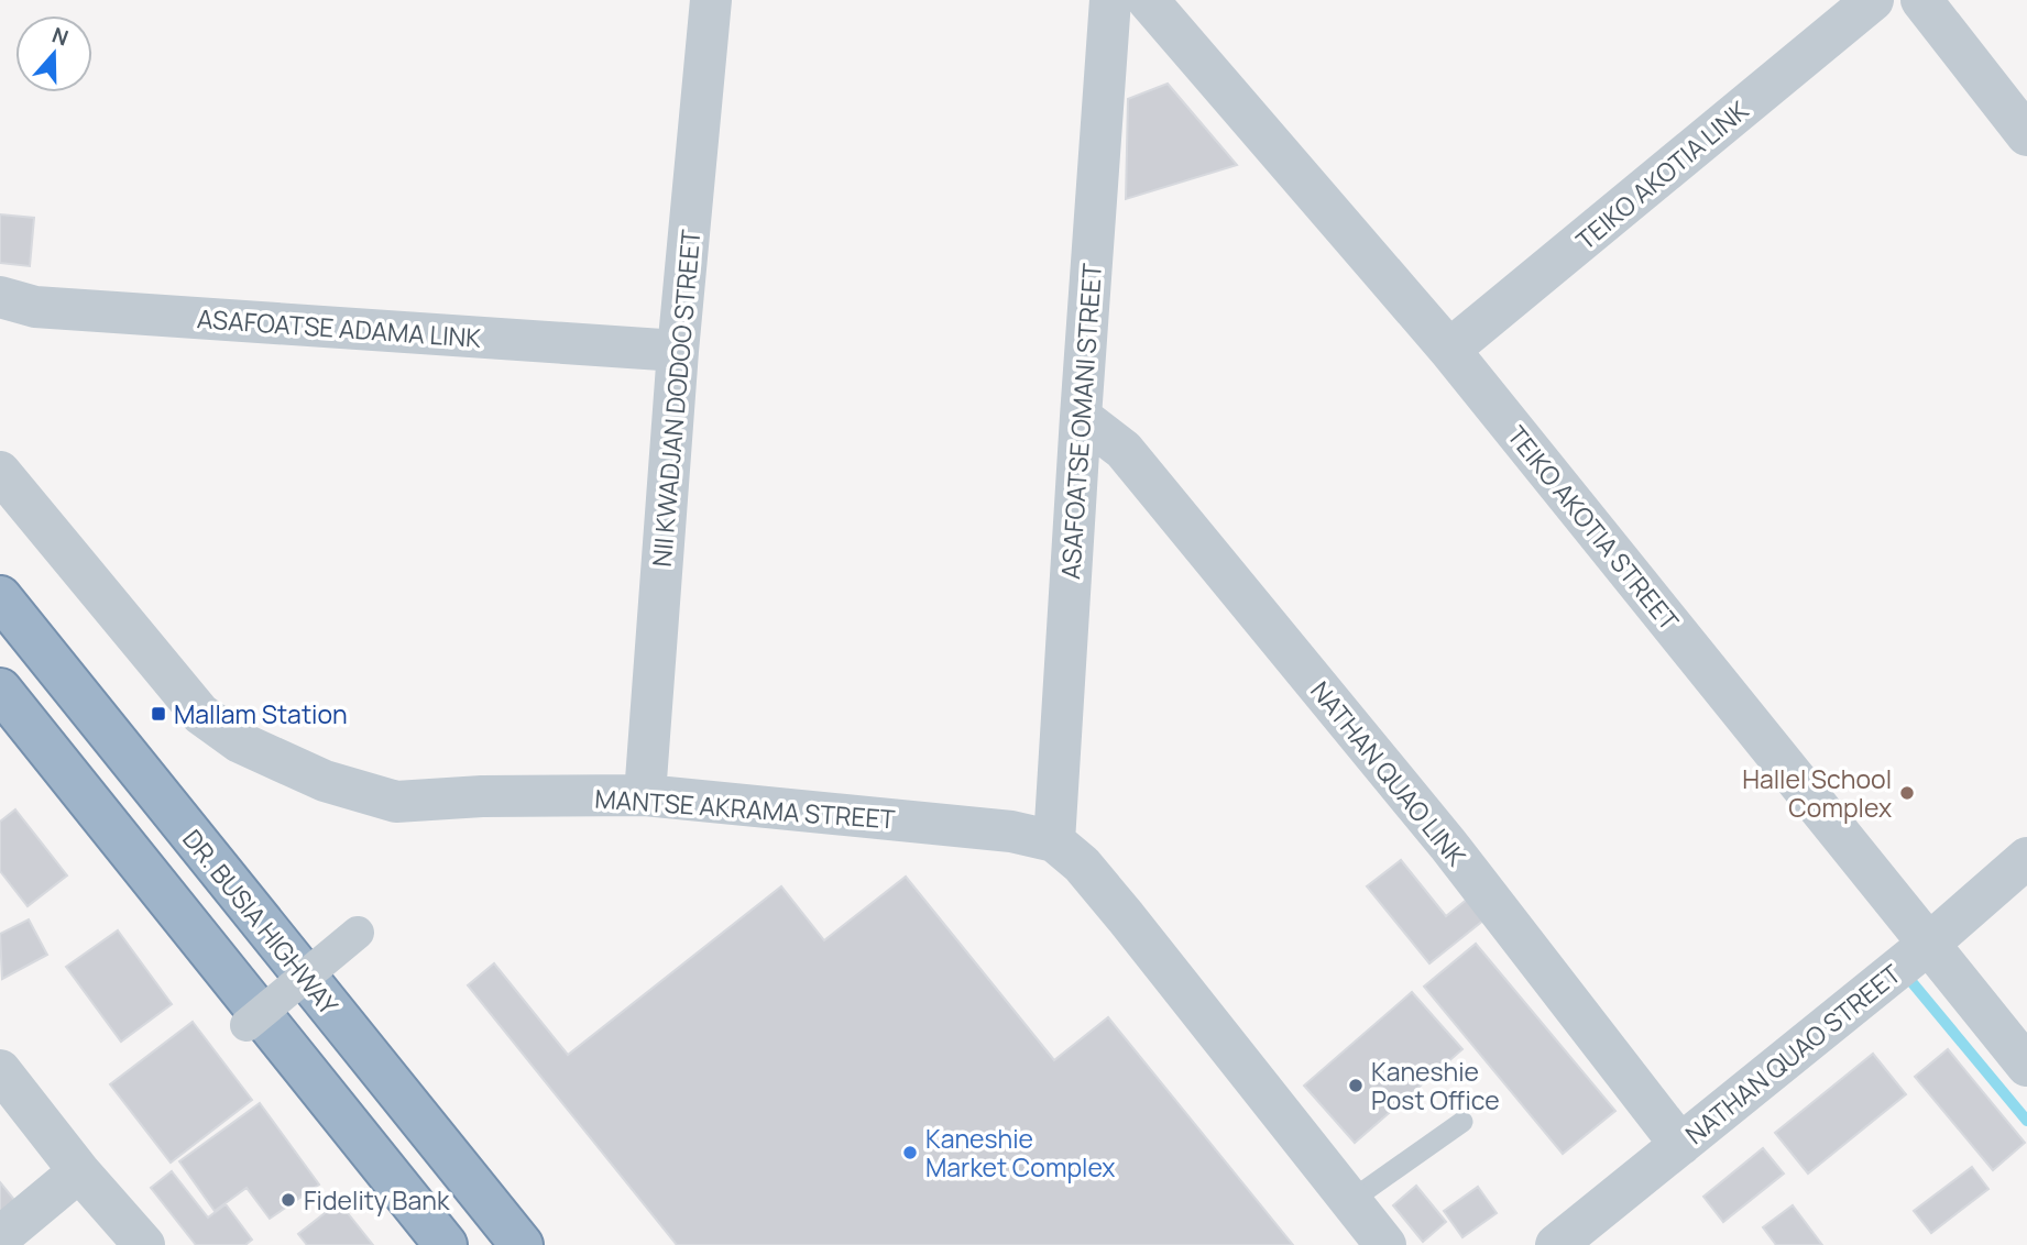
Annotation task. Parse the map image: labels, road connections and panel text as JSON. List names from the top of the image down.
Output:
{
  "streets": {
    "highway": ["DR. BUSIA HIGHWAY"],
    "street": [
      "TEIKO AKOTIA LINK",
      "ASAFOATSE ADAMA LINK",
      "NII KWADJAN DODOO STREET",
      "ASAFOATSE OMANI STREET",
      "TEIKO AKOTIA STREET",
      "NATHAN QUAO LINK",
      "MANTSE AKRAMA STREET",
      "NATHAN QUAO STREET"
    ]
  },
  "crossings": [
    ["TEIKO AKOTIA LINK", "TEIKO AKOTIA STREET"],
    ["ASAFOATSE ADAMA LINK", "NII KWADJAN DODOO STREET"],
    ["NII KWADJAN DODOO STREET", "MANTSE AKRAMA STREET"],
    ["ASAFOATSE OMANI STREET", "NATHAN QUAO LINK"],
    ["ASAFOATSE OMANI STREET", "MANTSE AKRAMA STREET"],
    ["TEIKO AKOTIA STREET", "NATHAN QUAO STREET"],
    ["NATHAN QUAO LINK", "NATHAN QUAO STREET"]
  ],
  "places": {
    "transit": ["Mallam Station"],
    "other": [
      "Hallel School Complex",
      "Kaneshie Post Office",
      "Kaneshie Market Complex",
      "Fidelity Bank"
    ]
  },
  "north": "top"
}
